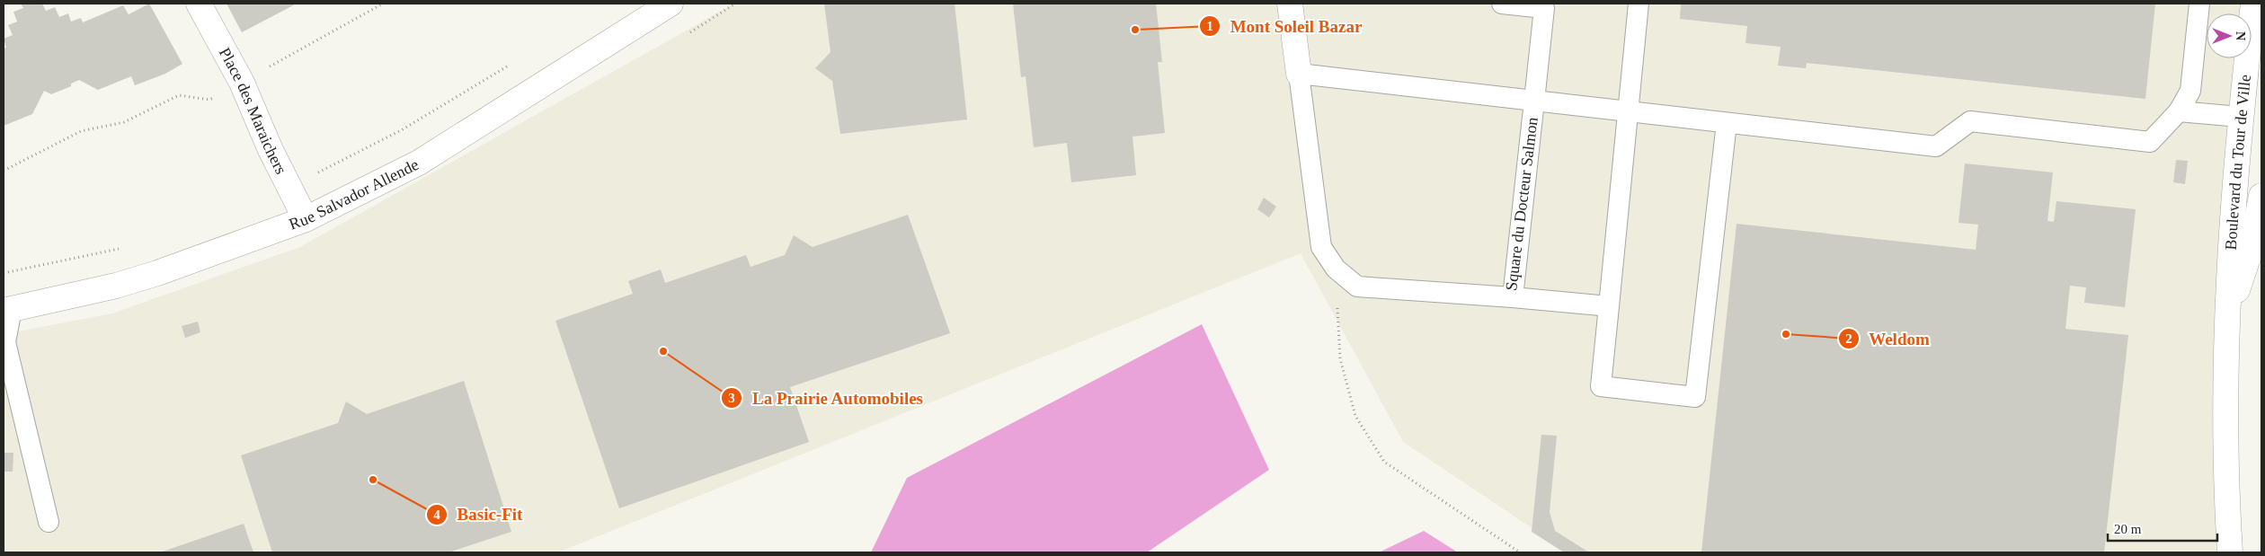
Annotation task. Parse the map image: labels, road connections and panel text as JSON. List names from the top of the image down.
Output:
{
  "streets": {
    "street": [
      "Place des Maraichers",
      "Boulevard du Tour de Ville",
      "Rue Salvador Allende",
      "Square du Docteur Salmon"
    ]
  },
  "crossings": [
    ["Place des Maraichers", "Rue Salvador Allende"]
  ],
  "places": [
    "Mont Soleil Bazar",
    "Weldom",
    "La Prairie Automobiles",
    "Basic-Fit"
  ],
  "scale_bar": "20 m",
  "north": "right"
}
